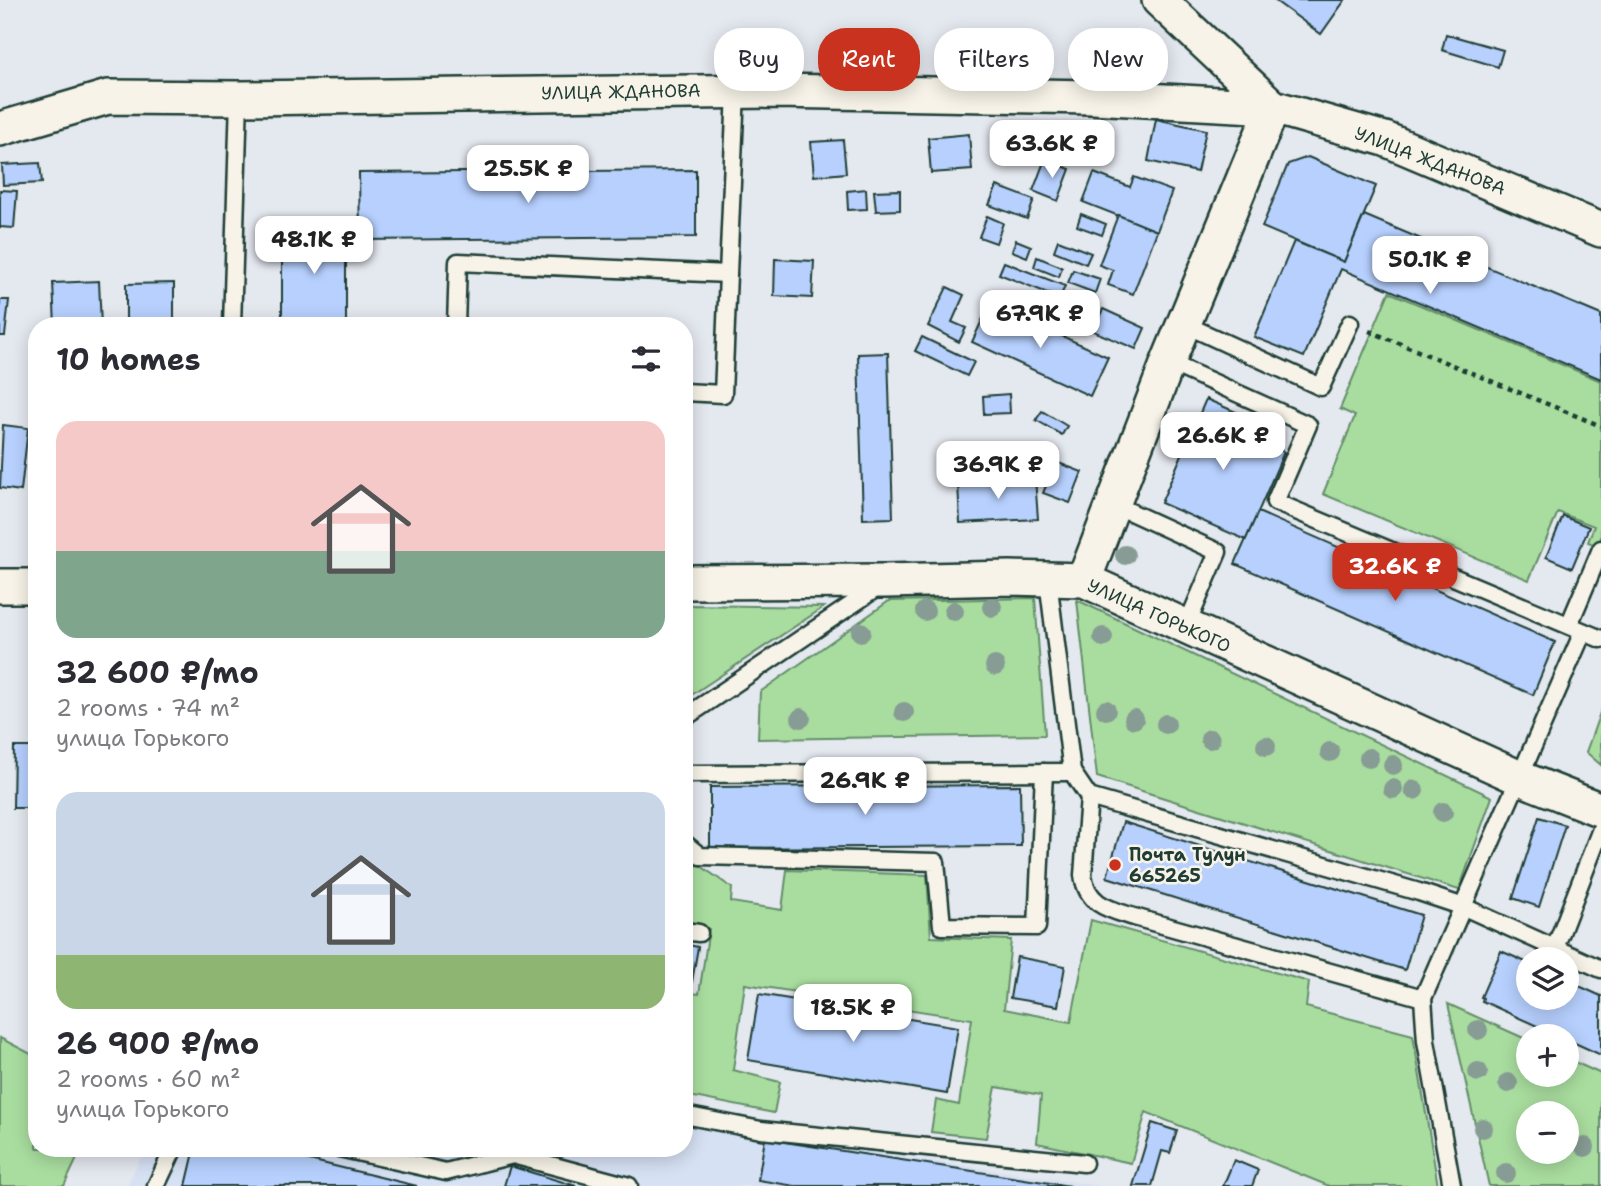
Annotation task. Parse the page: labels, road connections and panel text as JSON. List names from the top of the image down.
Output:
{
  "streets": {
    "street": ["УЛИЦА ЖДАНОВА", "УЛИЦА ГОРЬКОГО"]
  },
  "places": ["Почта Тулун 665265"],
  "page": {
    "chip": [
      "Buy",
      "Rent",
      "Filters",
      "New"
    ],
    "price": [
      "63.6K ₽",
      "25.5K ₽",
      "48.1K ₽",
      "50.1K ₽",
      "67.9K ₽",
      "26.6K ₽",
      "36.9K ₽",
      "32.6K ₽",
      "26.9K ₽",
      "18.5K ₽"
    ],
    "heading": "10 homes",
    "list": [
      {
        "name": "32 600 ₽/mo",
        "note": "2 rooms · 74 m² · улица Горького"
      },
      {
        "name": "26 900 ₽/mo",
        "note": "2 rooms · 60 m² · улица Горького"
      }
    ],
    "map_buttons": ["+", "−"]
  }
}
